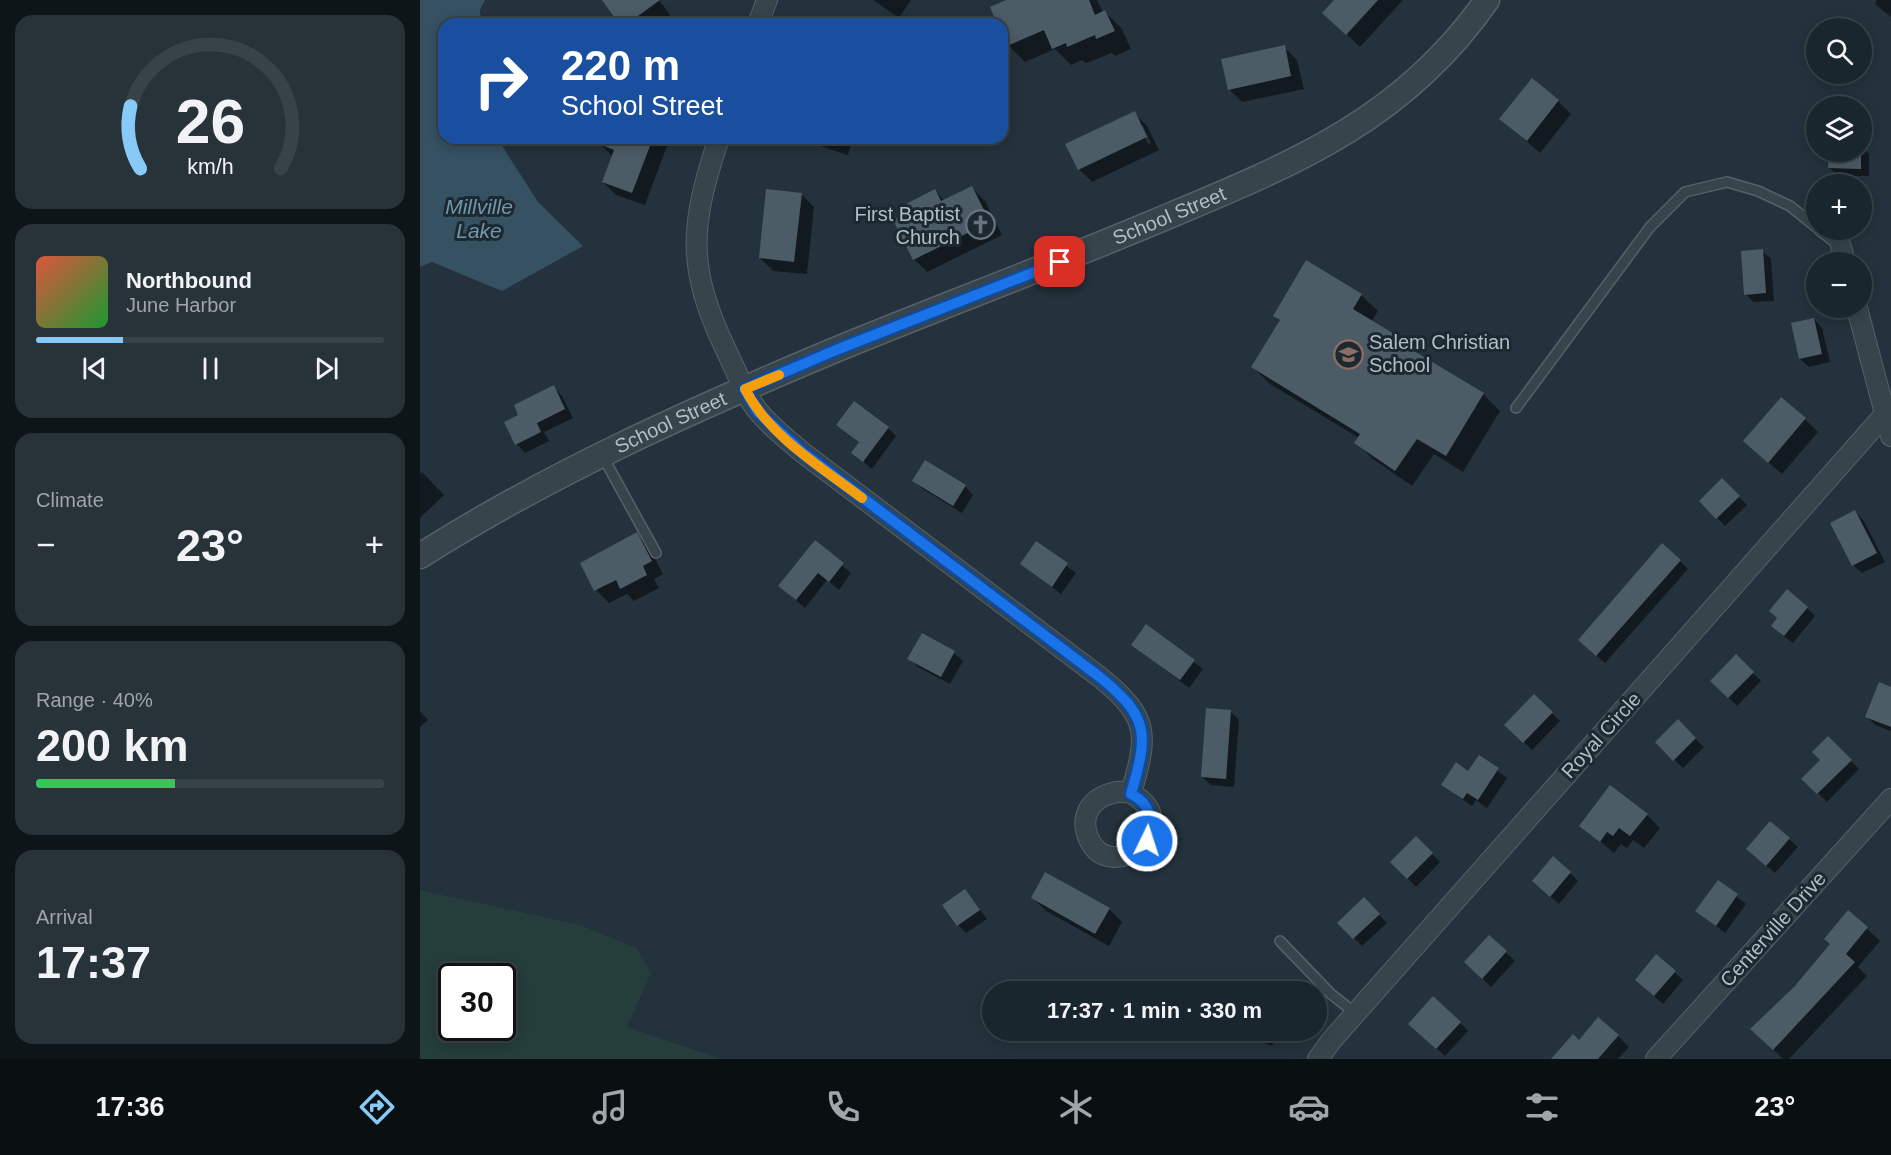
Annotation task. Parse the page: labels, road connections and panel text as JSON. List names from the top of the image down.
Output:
{
  "streets": {
    "street": ["School Street", "Royal Circle", "Centerville Drive"]
  },
  "water": ["Millville Lake"],
  "places": {
    "church": ["First Baptist Church"],
    "school or university": ["Salem Christian School"]
  },
  "page": {
    "map_buttons": ["+", "−"],
    "turn": ["220 m", "School Street"],
    "song": ["Northbound", "June Harbor"],
    "tile": [
      "Climate",
      ["Range · 40%", "200 km"],
      ["Arrival", "17:37"]
    ],
    "heat": ["−", "23°", "+"],
    "limit": "30",
    "trip": "17:37 · 1 min · 330 m",
    "tabs": ["17:36", "23°"],
    "gauge": ["26", "km/h"]
  }
}
